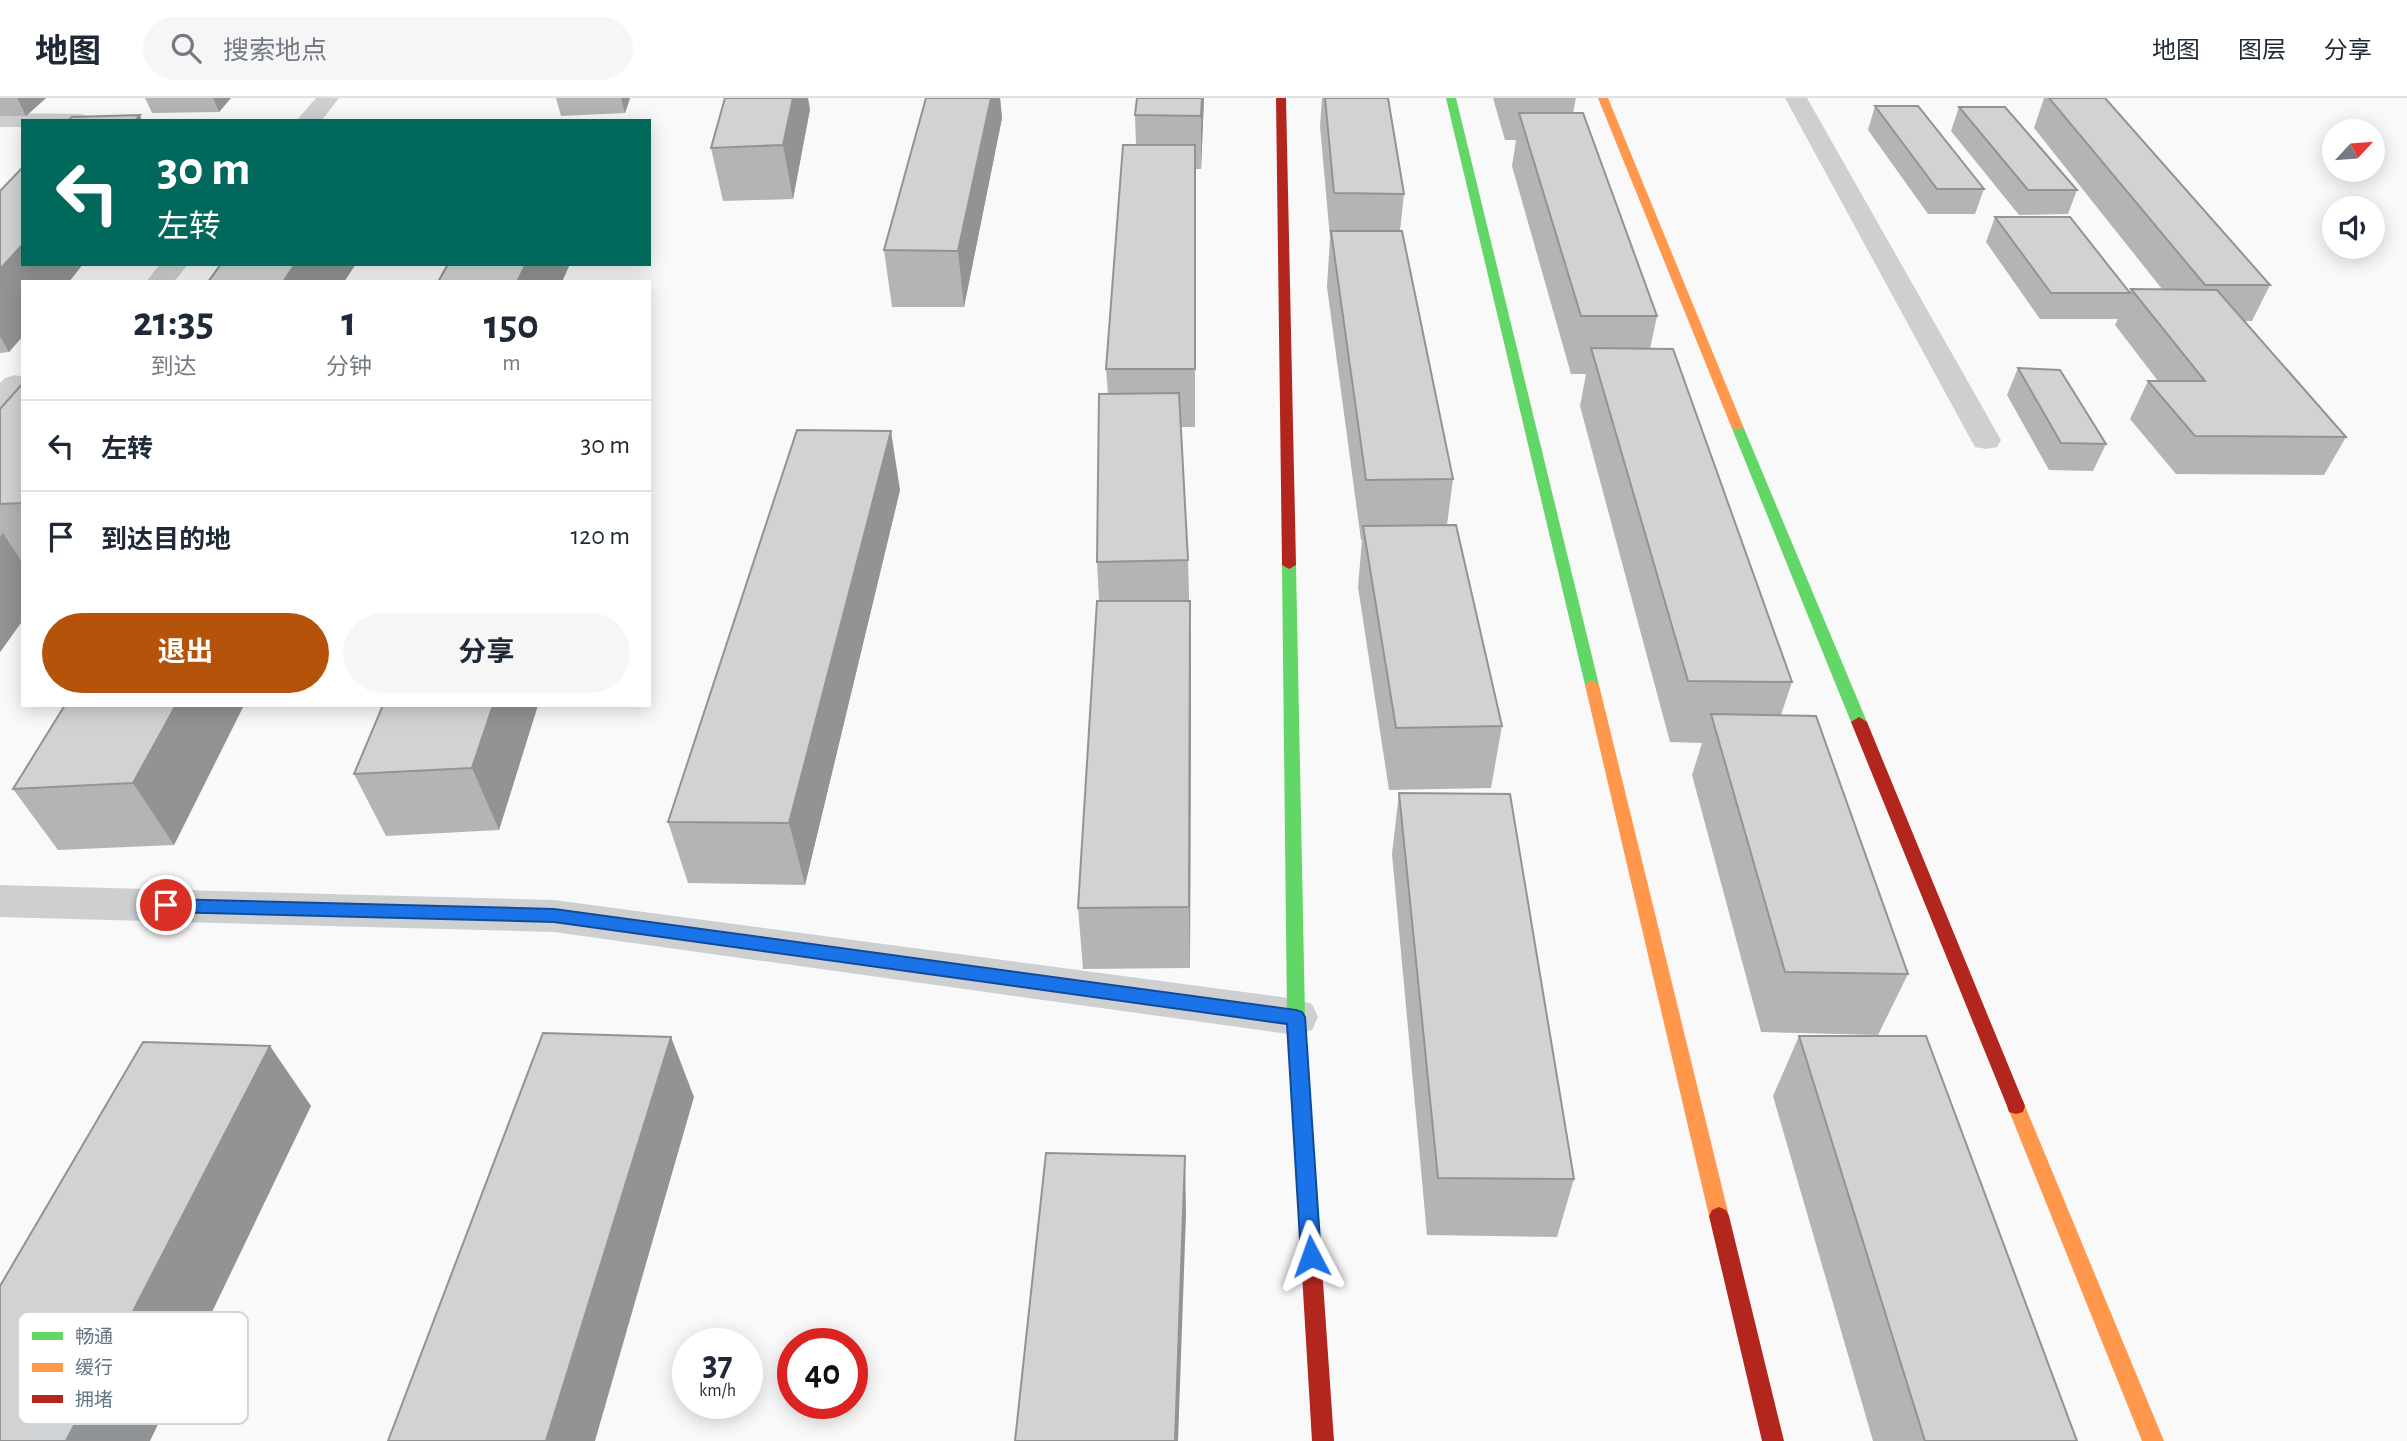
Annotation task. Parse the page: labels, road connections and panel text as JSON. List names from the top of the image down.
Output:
{
  "legend": ["畅通", "缓行", "拥堵"],
  "north": "top right",
  "page": {
    "header": "地图",
    "search": "搜索地点",
    "nav": ["地图", "图层", "分享"],
    "turn": ["30 m", "左转"],
    "eta": [
      "21:35",
      "到达",
      "1",
      "分钟",
      "150",
      "m"
    ],
    "list": [
      {
        "name": "左转",
        "value": "30 m"
      },
      {
        "name": "到达目的地",
        "value": "120 m"
      }
    ],
    "buttons": ["退出", "分享"],
    "speed": "37 km/h",
    "limit": "40"
  }
}
